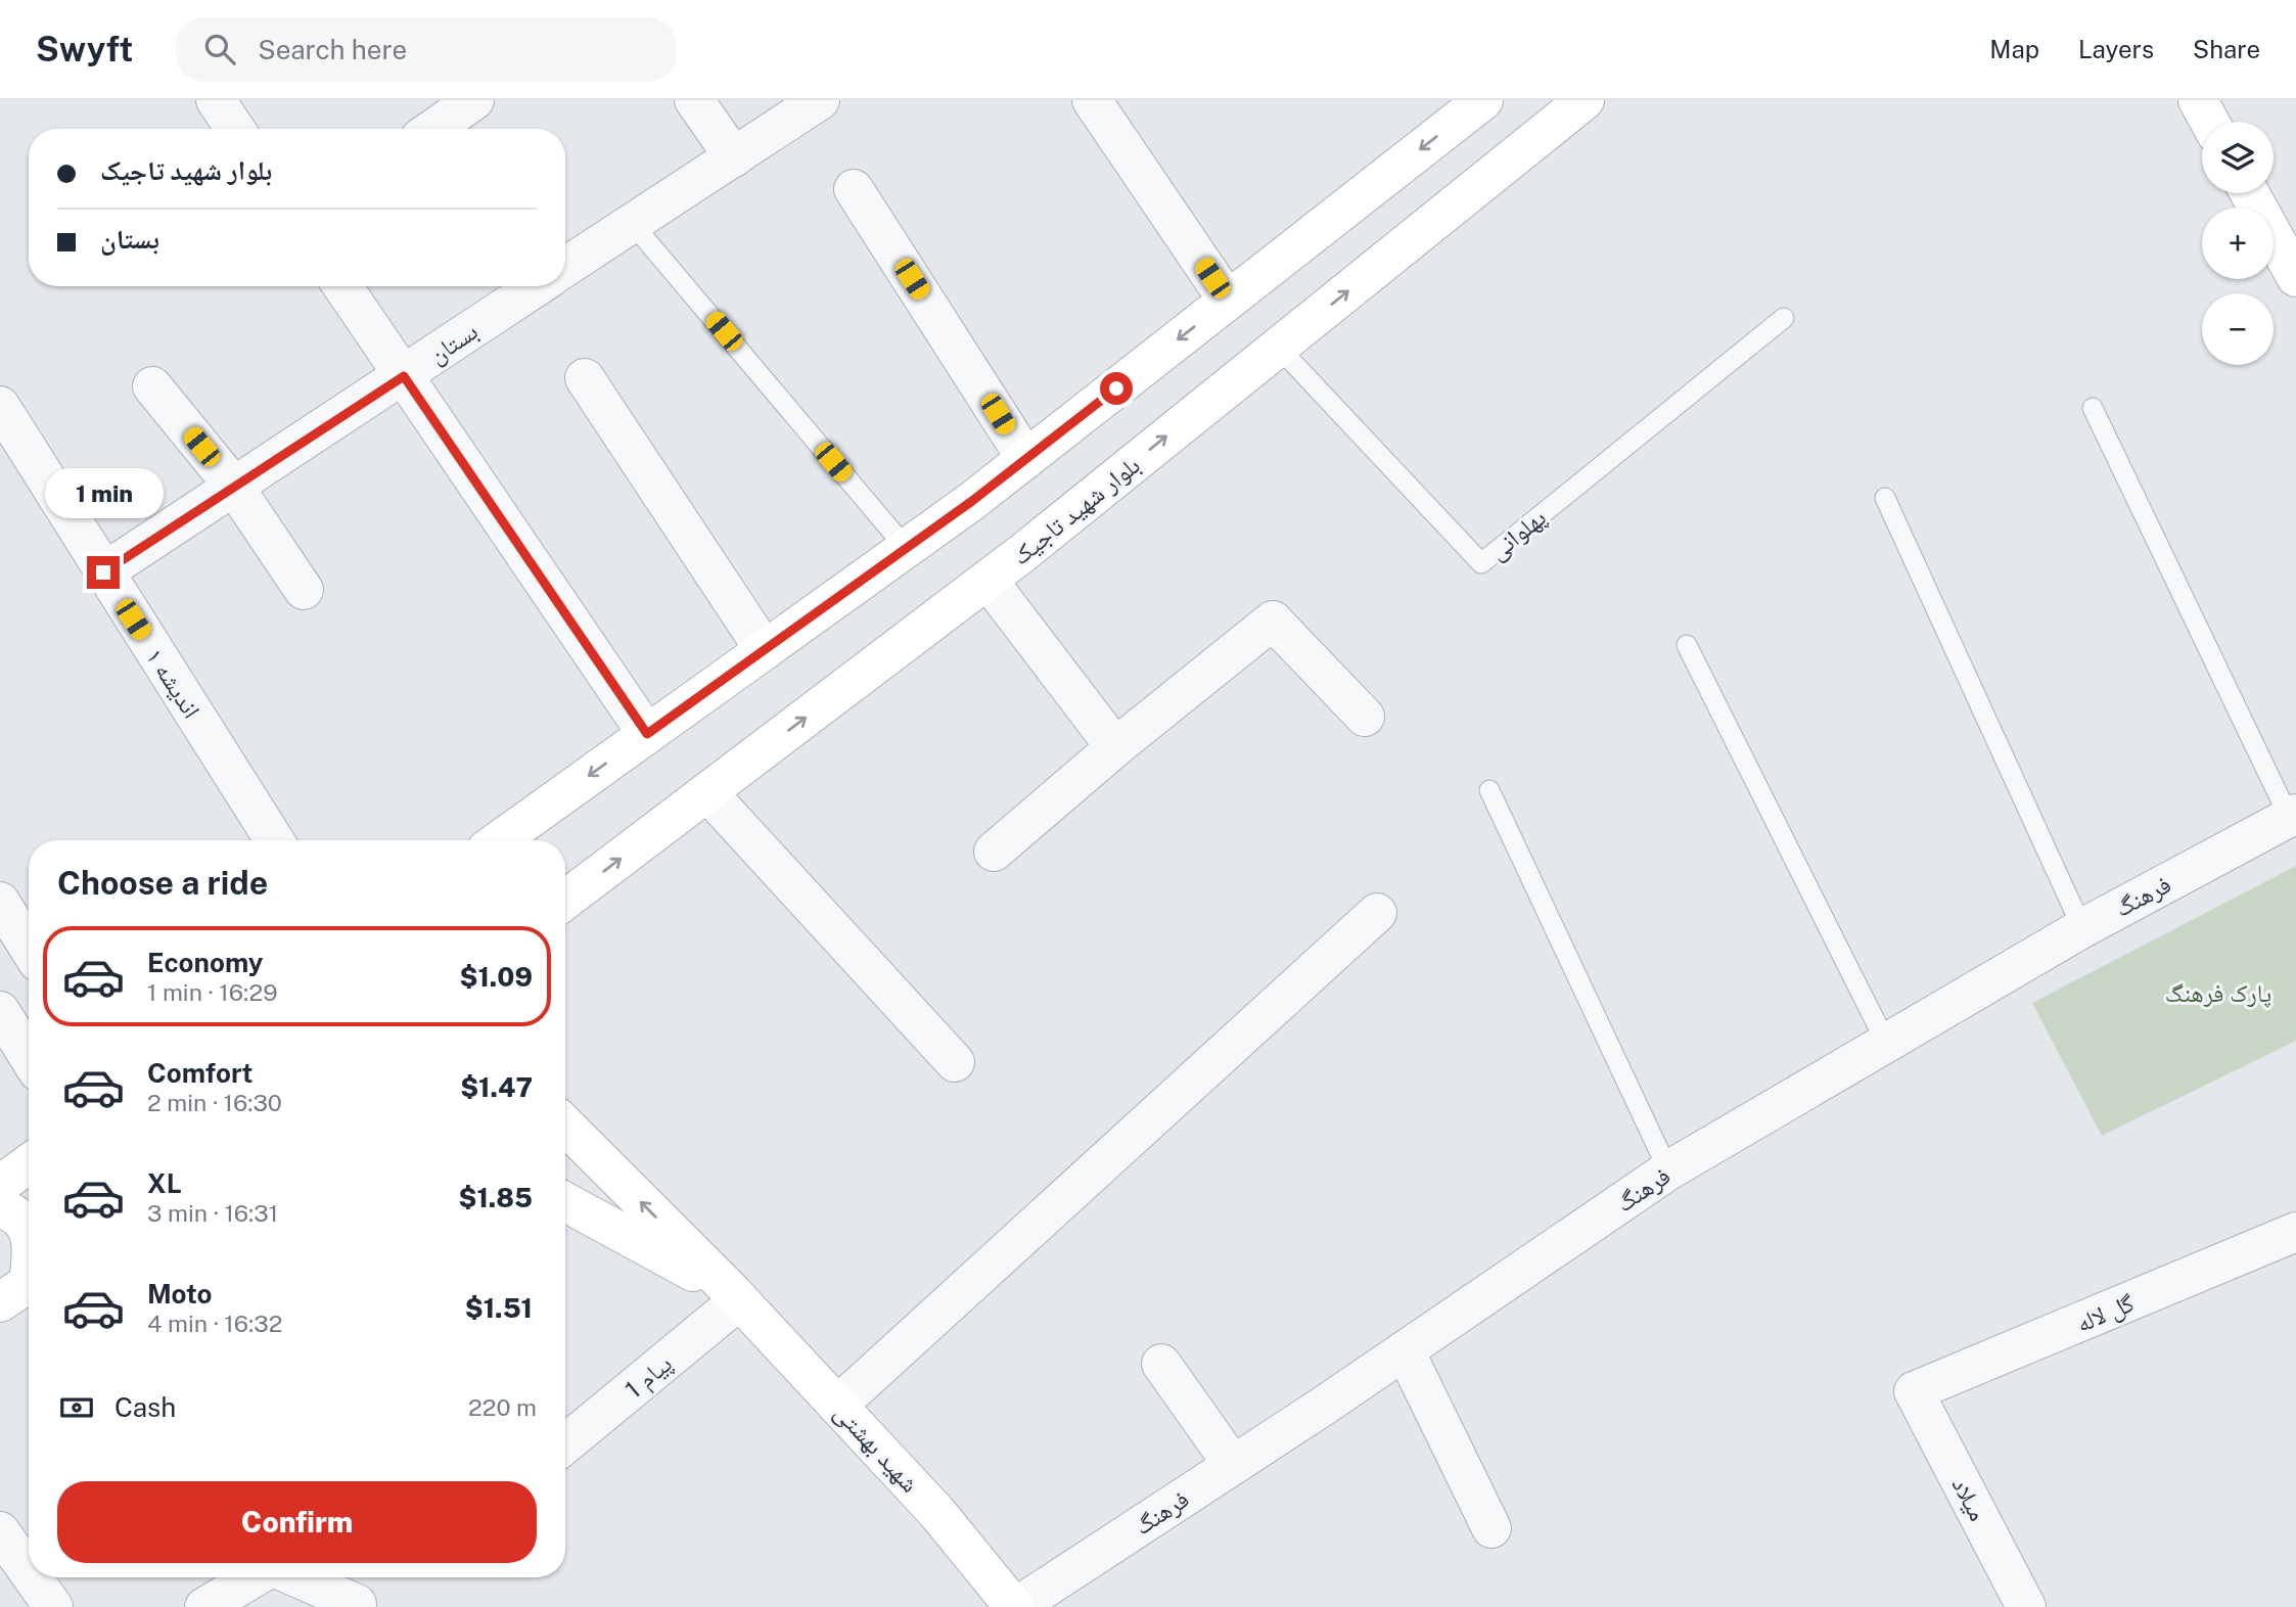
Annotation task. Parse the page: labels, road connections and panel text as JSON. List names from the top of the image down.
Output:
{
  "streets": {
    "street": [
      "بستان",
      "بلوار شهید تاجیک",
      "اندیشه ۱",
      "فرهنگ",
      "گل لاله",
      "پیام 1",
      "شهید بهشتی",
      "میلاد"
    ],
    "lane": ["پهلوانی"]
  },
  "crossings": [
    ["بستان", "اندیشه ۱"],
    ["بلوار شهید تاجیک", "پهلوانی"],
    ["فرهنگ", "شهید بهشتی"],
    ["گل لاله", "میلاد"],
    ["پیام 1", "شهید بهشتی"]
  ],
  "parks": ["پارک فرهنگ"],
  "page": {
    "header": "Swyft",
    "search": "Search here",
    "nav": ["Map", "Layers", "Share"],
    "map_buttons": ["+", "−"],
    "banner": ["بلوار شهید تاجیک", "بستان"],
    "bubble": "1 min",
    "heading": "Choose a ride",
    "list": [
      {
        "name": "Economy",
        "note": "1 min · 16:29",
        "value": "$1.09"
      },
      {
        "name": "Comfort",
        "note": "2 min · 16:30",
        "value": "$1.47"
      },
      {
        "name": "XL",
        "note": "3 min · 16:31",
        "value": "$1.85"
      },
      {
        "name": "Moto",
        "note": "4 min · 16:32",
        "value": "$1.51"
      }
    ],
    "pay": ["Cash", "220 m"],
    "buttons": "Confirm"
  }
}
